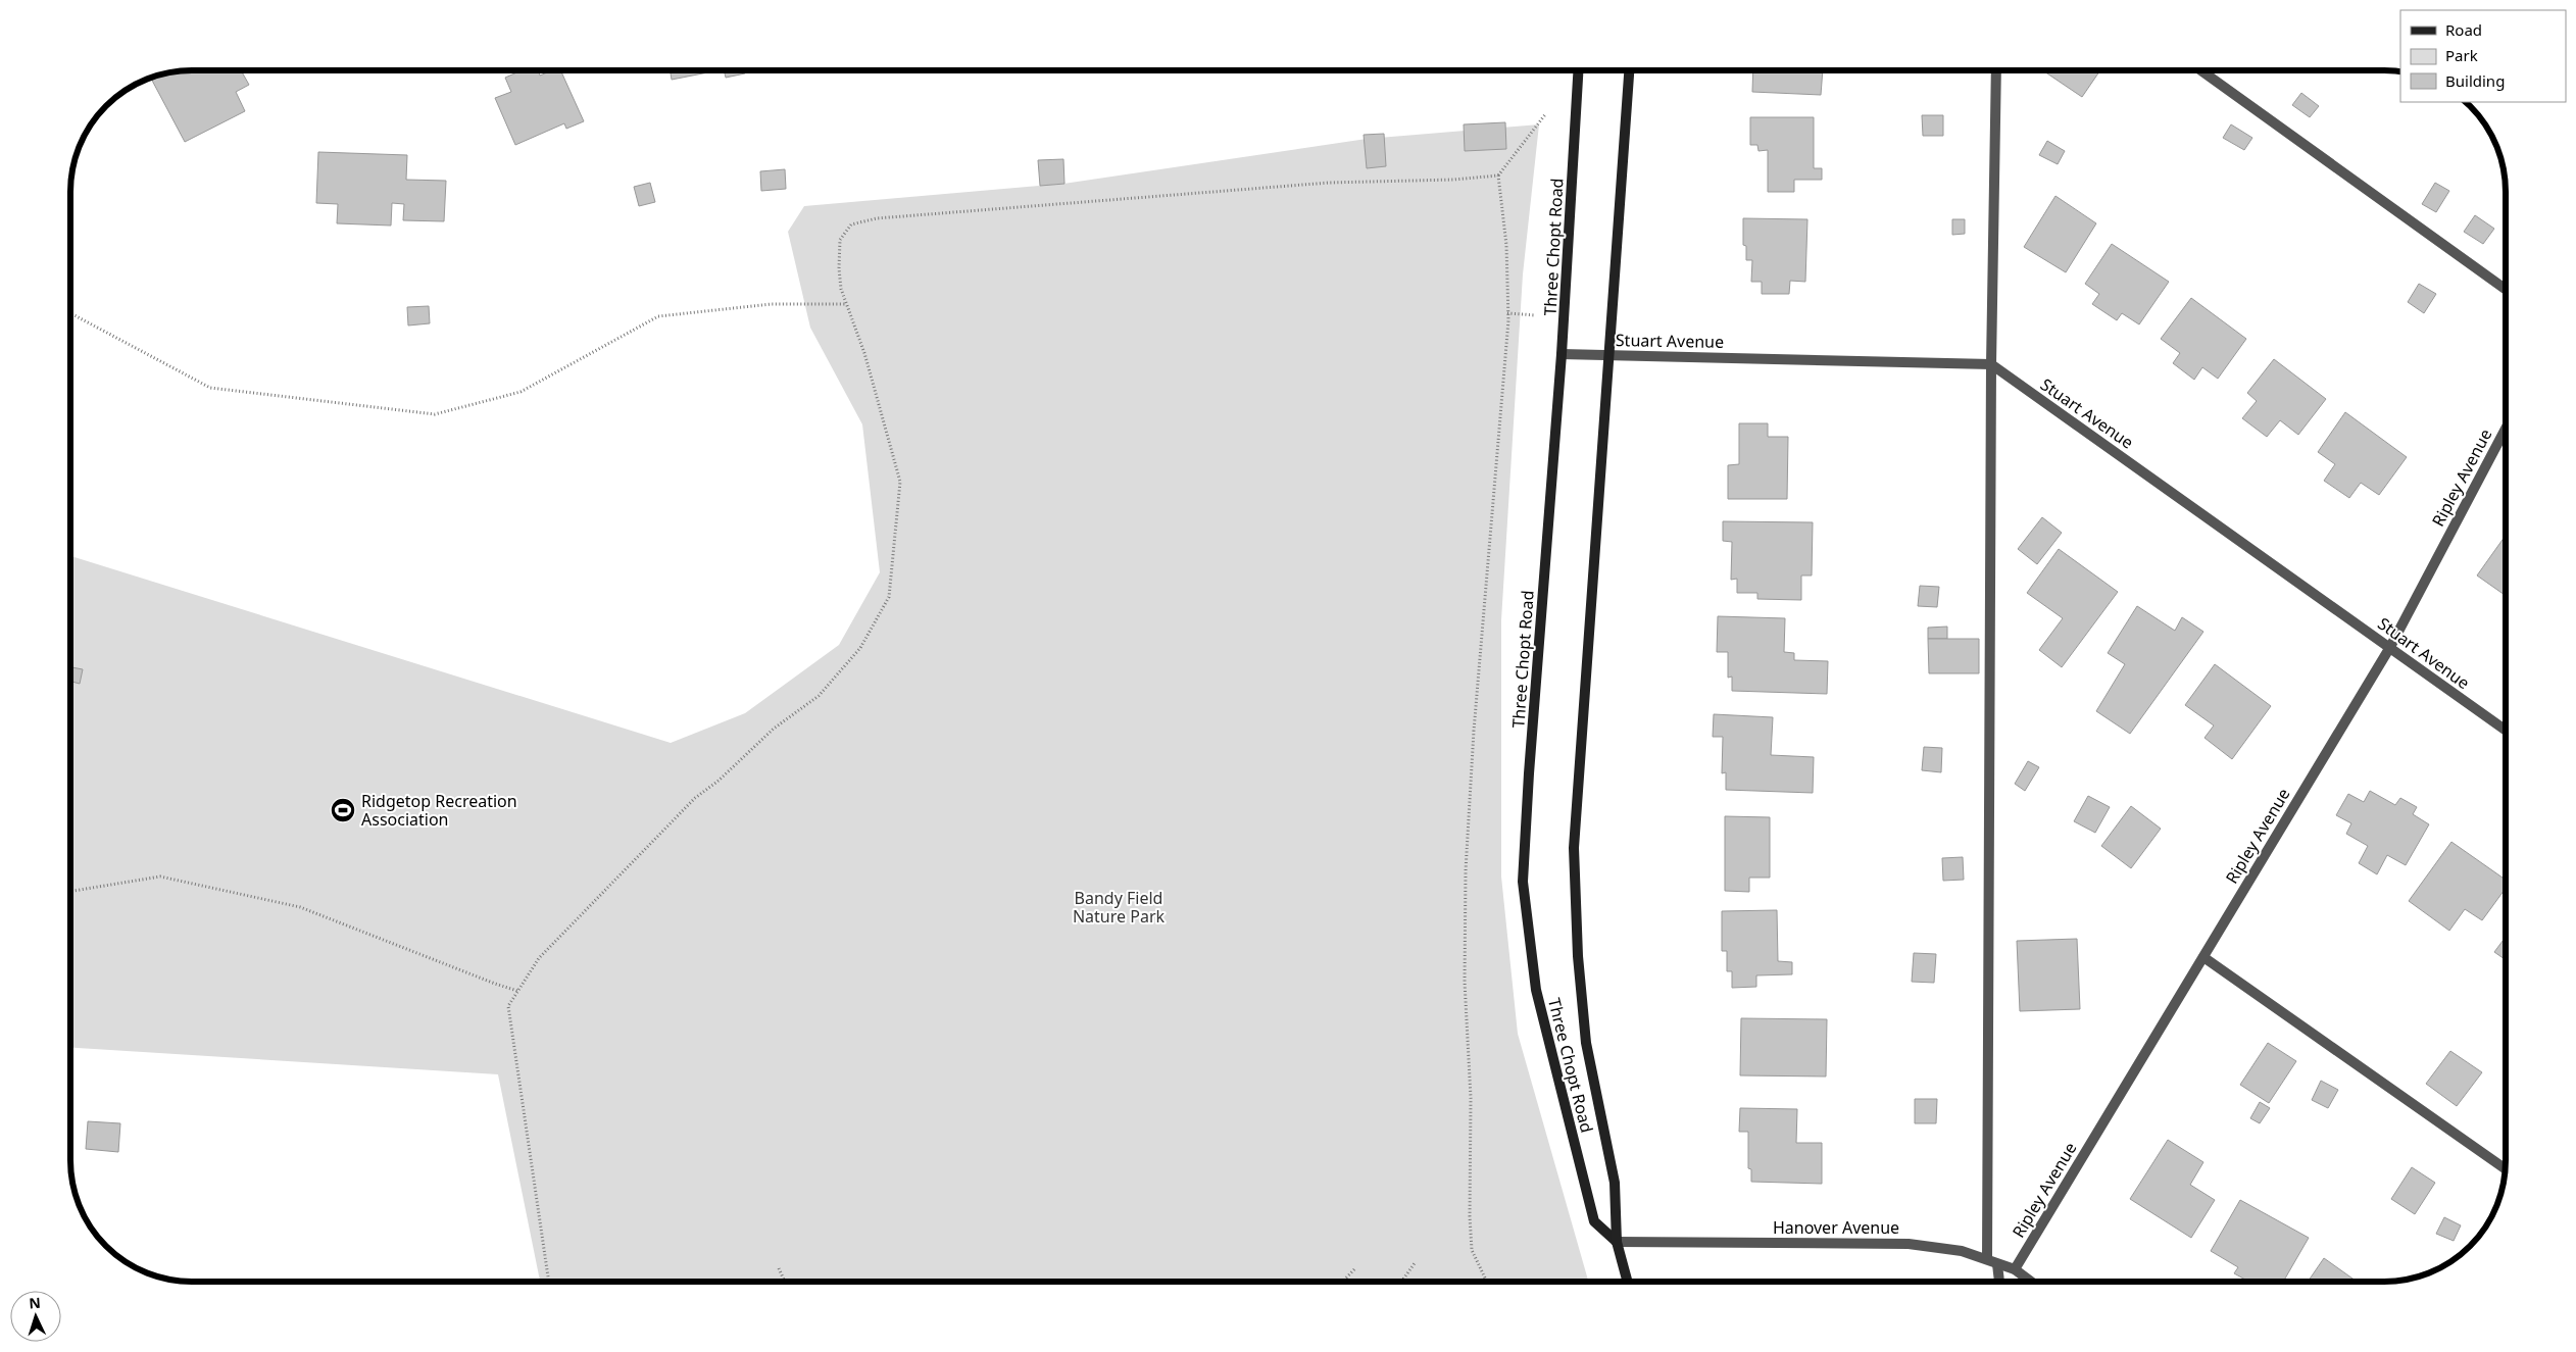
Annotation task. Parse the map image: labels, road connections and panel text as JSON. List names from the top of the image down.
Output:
{
  "streets": {
    "main road": ["Three Chopt Road"],
    "street": ["Stuart Avenue", "Ripley Avenue", "Hanover Avenue"]
  },
  "crossings": [
    ["Three Chopt Road", "Stuart Avenue"],
    ["Three Chopt Road", "Hanover Avenue"],
    ["Stuart Avenue", "Ripley Avenue"],
    ["Ripley Avenue", "Hanover Avenue"]
  ],
  "parks": ["Bandy Field Nature Park"],
  "places": {
    "sports": ["Ridgetop Recreation Association"]
  },
  "legend": ["Road", "Park", "Building"],
  "north": "top"
}
